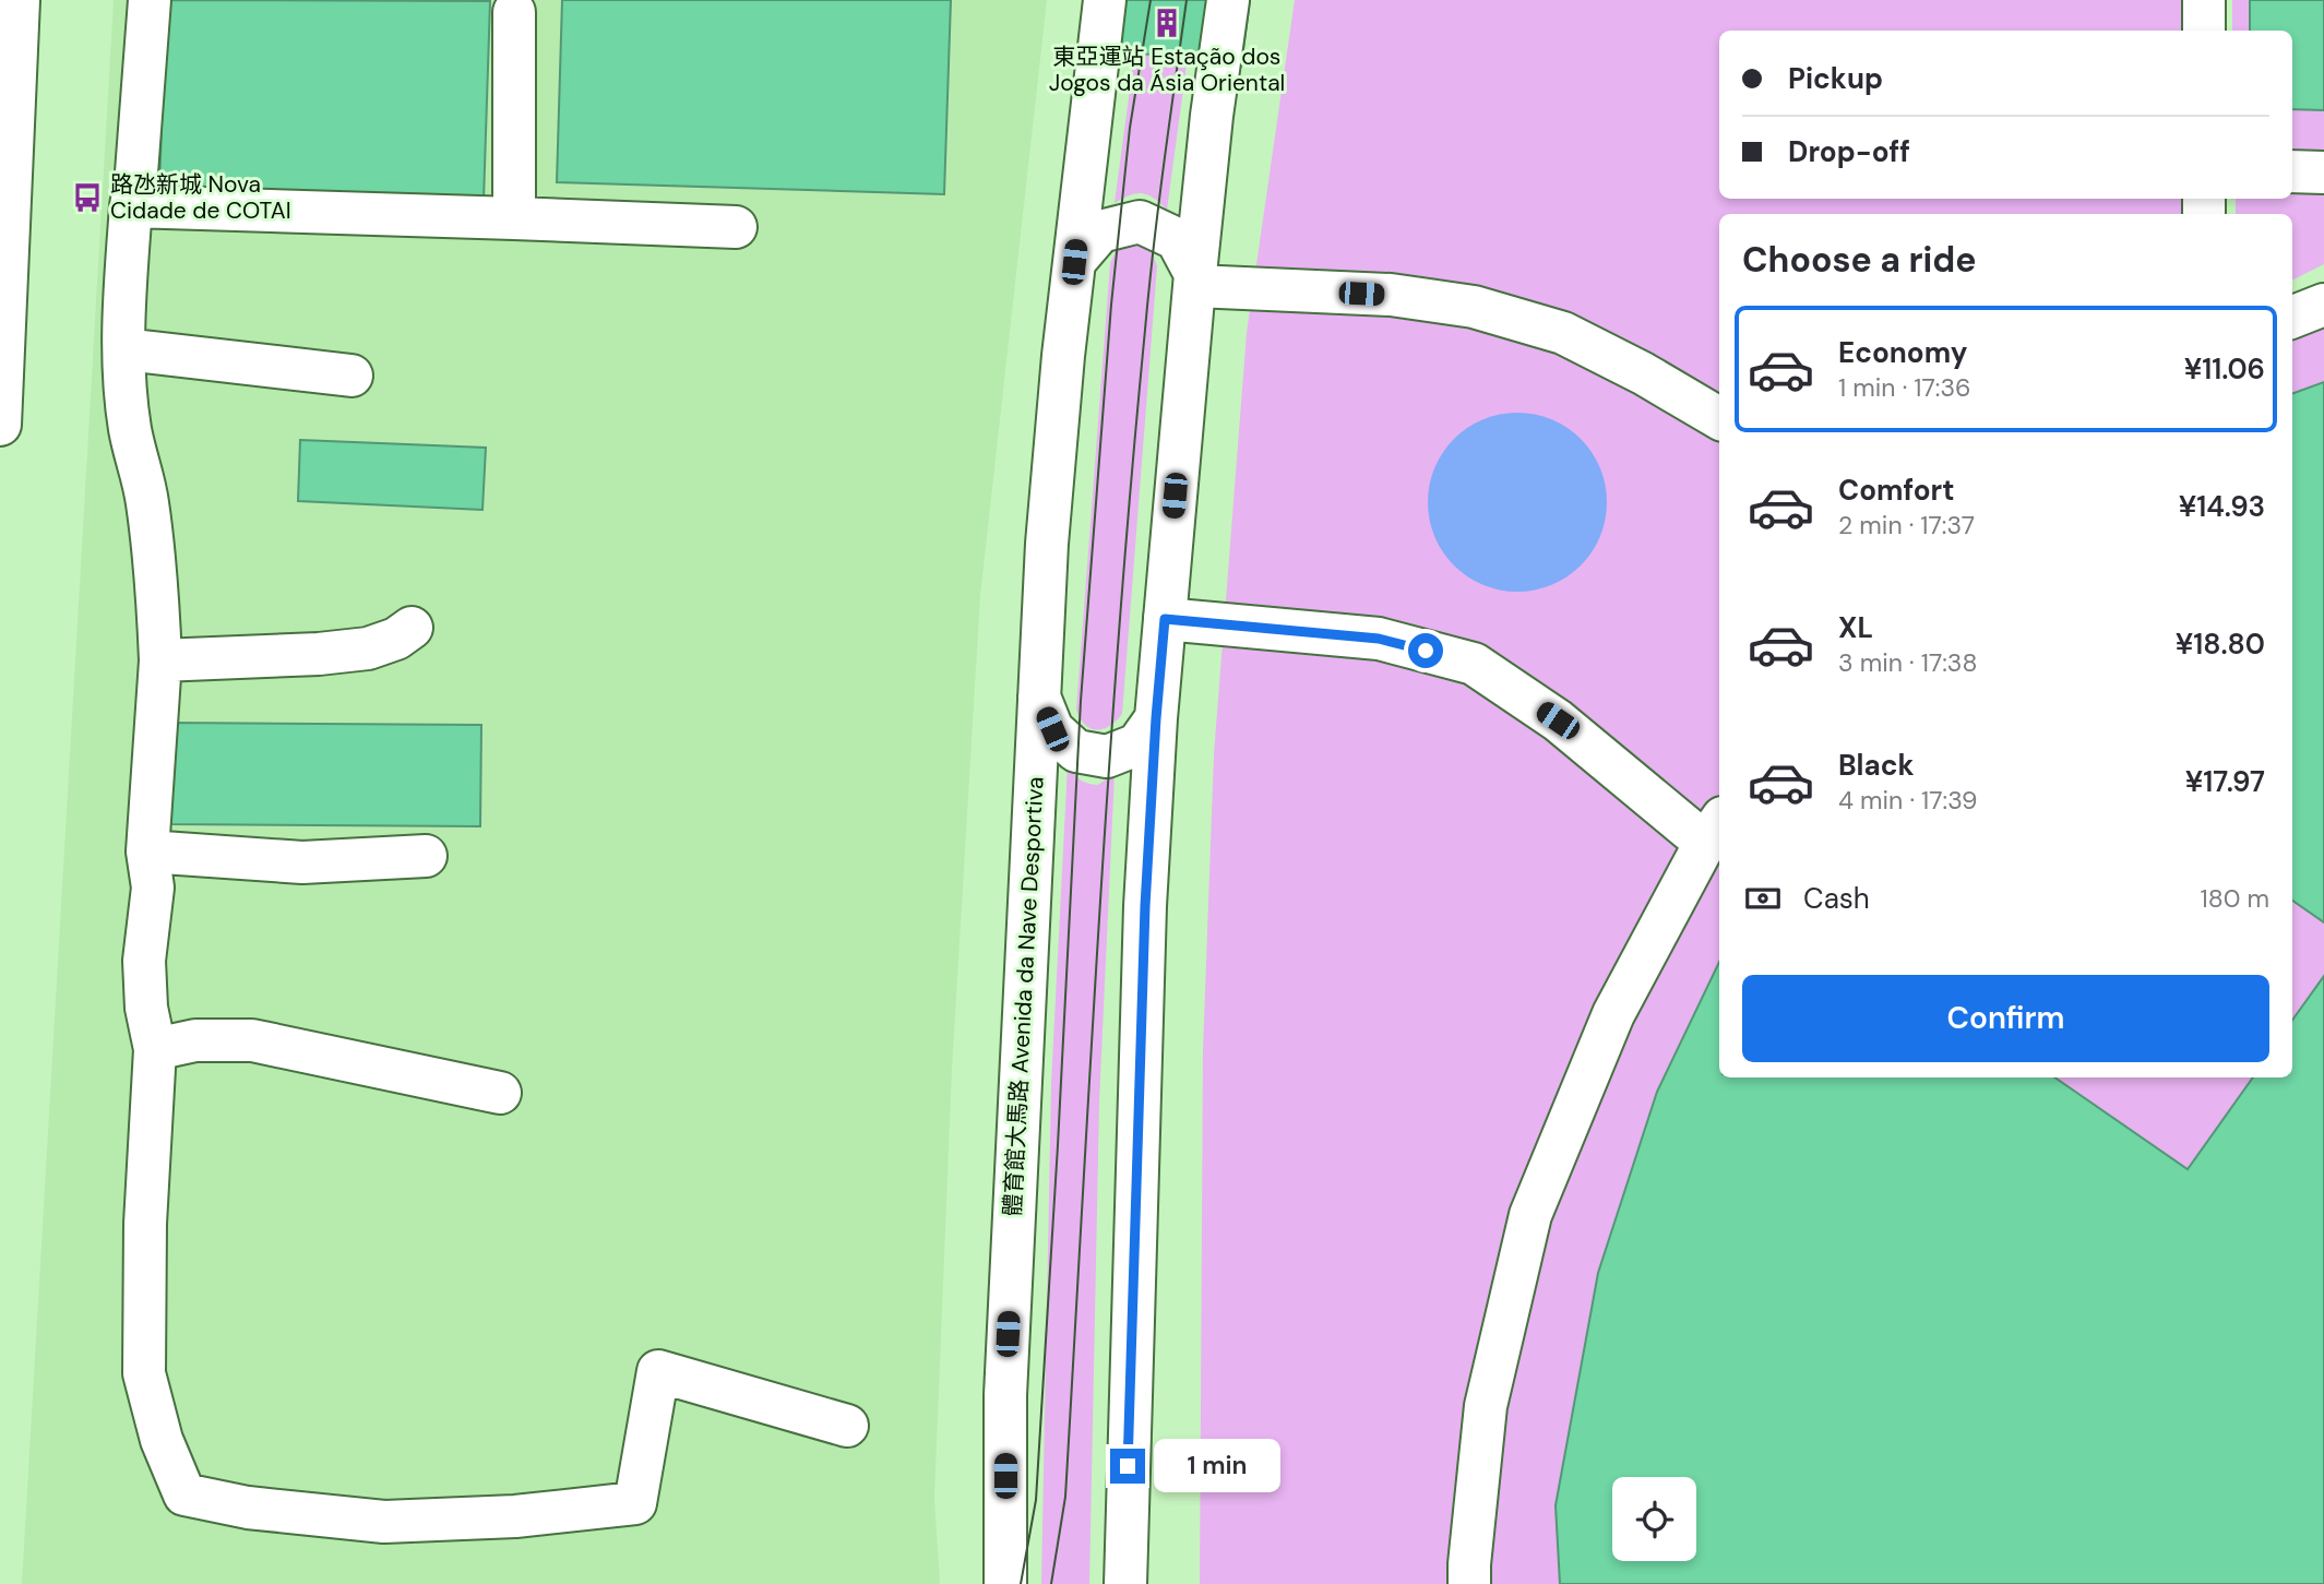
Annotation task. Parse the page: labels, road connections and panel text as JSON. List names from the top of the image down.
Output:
{
  "streets": {
    "main road": ["體育館大馬路 Avenida da Nave Desportiva"]
  },
  "places": {
    "building": ["東亞運站 Estação dos Jogos da Ásia Oriental"],
    "bus stop": ["路氹新城 Nova Cidade de COTAI"]
  },
  "page": {
    "banner": ["Pickup", "Drop-off"],
    "heading": "Choose a ride",
    "list": [
      {
        "name": "Economy",
        "note": "1 min · 17:36",
        "value": "¥11.06"
      },
      {
        "name": "Comfort",
        "note": "2 min · 17:37",
        "value": "¥14.93"
      },
      {
        "name": "XL",
        "note": "3 min · 17:38",
        "value": "¥18.80"
      },
      {
        "name": "Black",
        "note": "4 min · 17:39",
        "value": "¥17.97"
      }
    ],
    "pay": ["Cash", "180 m"],
    "buttons": "Confirm",
    "bubble": "1 min"
  }
}
